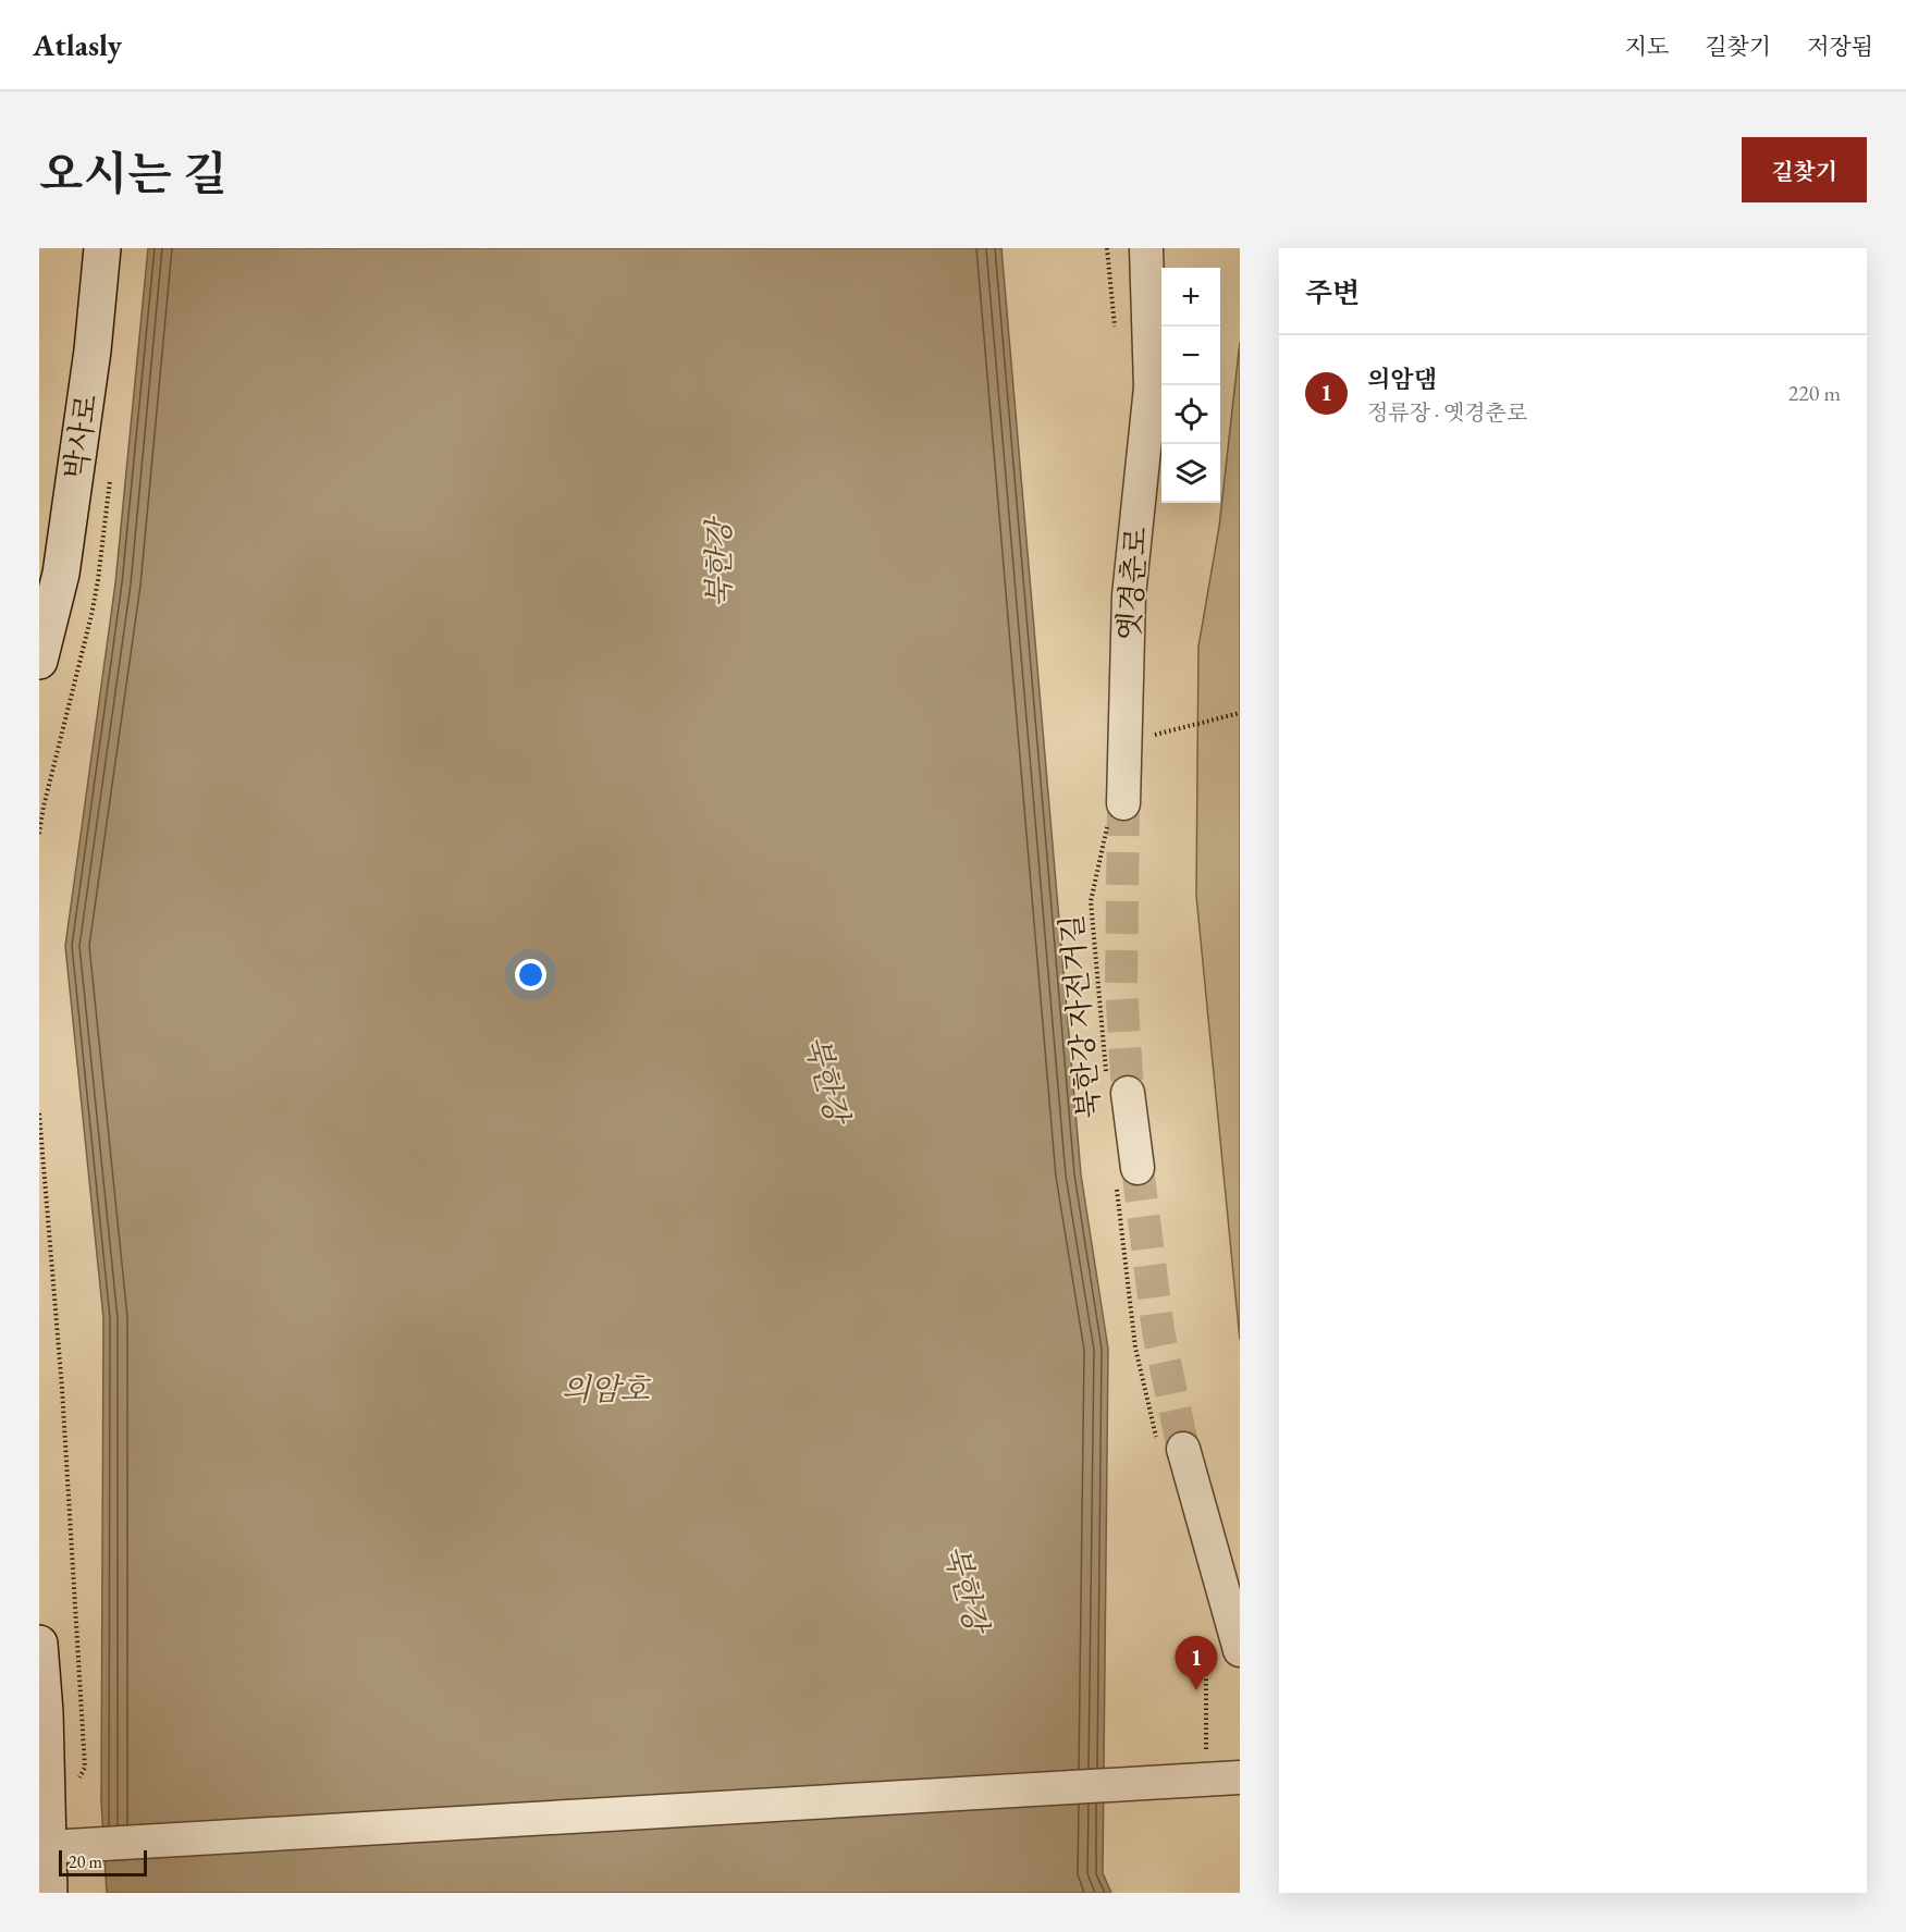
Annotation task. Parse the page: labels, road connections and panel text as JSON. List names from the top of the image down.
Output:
{
  "streets": {
    "main road": ["박사로"],
    "street": ["옛경춘로"],
    "path": ["북한강 자전거길"]
  },
  "crossings": [
    ["옛경춘로", "북한강 자전거길"]
  ],
  "water": ["북한강", "의암호"],
  "scale_bar": "20 m",
  "page": {
    "header": "Atlasly",
    "nav": ["지도", "길찾기", "저장됨"],
    "title": "오시는 길",
    "buttons": "길찾기",
    "heading": "주변",
    "map_buttons": ["+", "−"],
    "list": [
      {
        "mark": "1",
        "name": "의암댐",
        "note": "정류장 · 옛경춘로",
        "value": "220 m"
      }
    ],
    "pins": "1",
    "scale": "20 m"
  }
}
